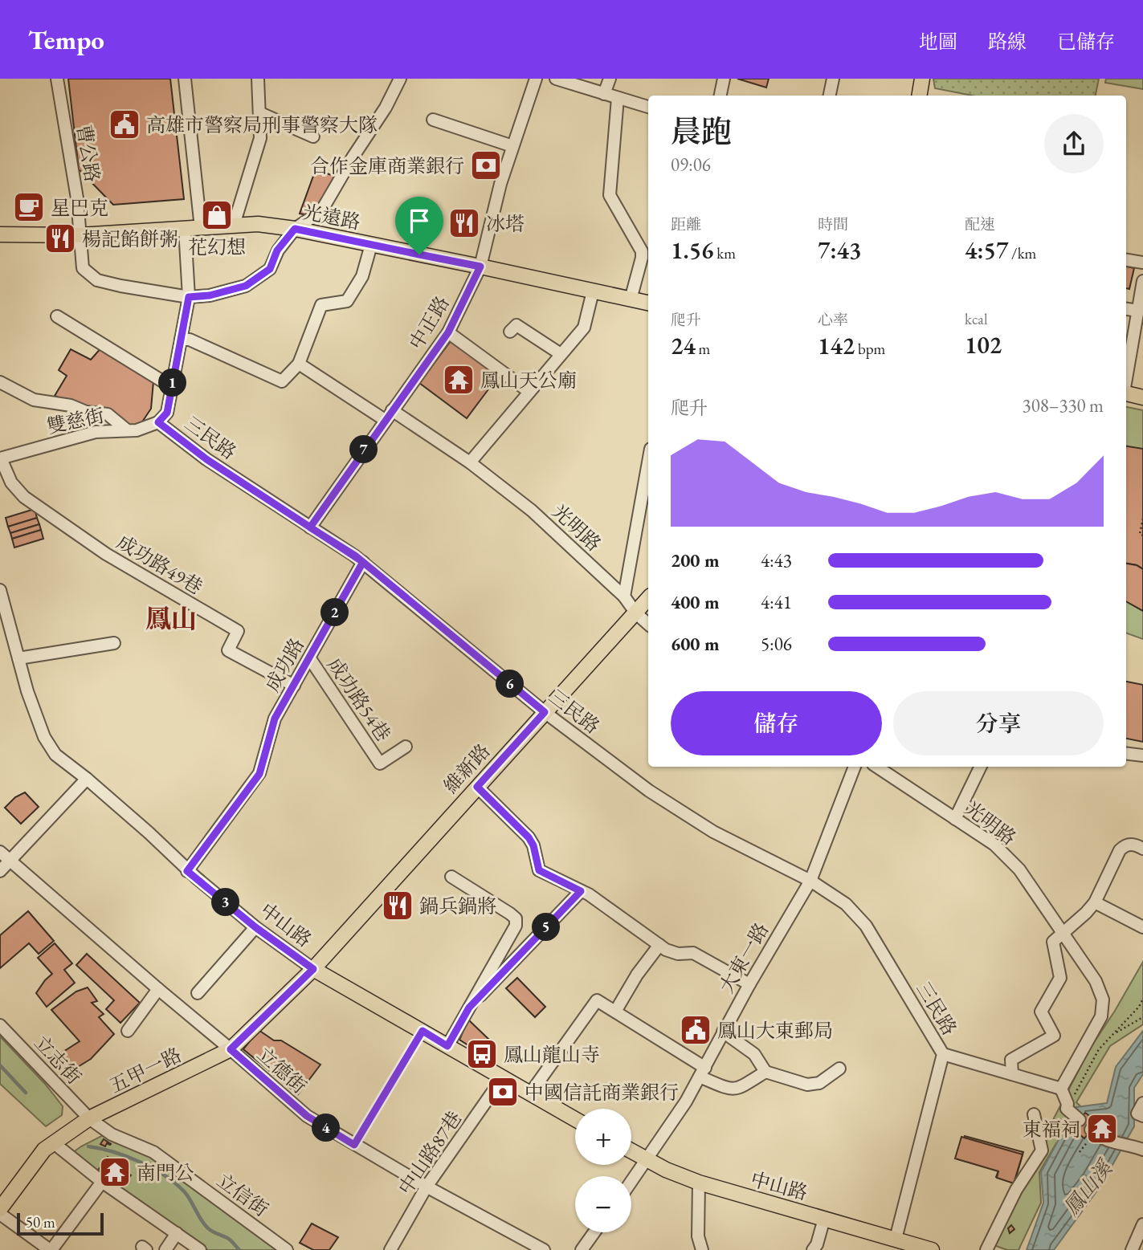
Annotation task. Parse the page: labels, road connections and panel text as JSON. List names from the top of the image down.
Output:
{
  "streets": {
    "main road": [
      "光遠路",
      "維新路",
      "中山路",
      "五甲一路"
    ],
    "street": [
      "曹公路",
      "中正路",
      "雙慈街",
      "三民路",
      "光明路",
      "成功路49巷",
      "成功路",
      "成功路54巷",
      "大東一路",
      "立志街",
      "立德街",
      "中山路87巷",
      "立信街"
    ]
  },
  "crossings": [
    ["曹公路", "光遠路"],
    ["曹公路", "三民路"],
    ["光遠路", "中正路"],
    ["光遠路", "三民路"],
    ["中正路", "三民路"],
    ["中正路", "光明路"],
    ["雙慈街", "三民路"],
    ["雙慈街", "成功路49巷"],
    ["三民路", "成功路"],
    ["三民路", "維新路"],
    ["三民路", "中山路"],
    ["三民路", "大東一路"],
    ["光明路", "維新路"],
    ["成功路49巷", "成功路"],
    ["成功路", "成功路54巷"],
    ["成功路", "中山路"],
    ["維新路", "中山路"],
    ["維新路", "五甲一路"],
    ["中山路", "大東一路"],
    ["中山路", "五甲一路"],
    ["中山路", "中山路87巷"],
    ["立志街", "五甲一路"],
    ["立志街", "立信街"],
    ["五甲一路", "立德街"],
    ["五甲一路", "立信街"],
    ["立德街", "中山路87巷"]
  ],
  "districts": ["鳳山"],
  "water": ["鳳山溪"],
  "places": {
    "public building": ["高雄市警察局刑事警察大隊", "鳳山大東郵局"],
    "bank": ["合作金庫商業銀行", "中國信託商業銀行"],
    "cafe": ["星巴克"],
    "shop": ["花幻想"],
    "restaurant": ["冰塔", "楊記餡餅粥", "鍋兵鍋將"],
    "temple": ["鳳山天公廟", "東福祠", "南門公"],
    "bus stop": ["鳳山龍山寺"]
  },
  "scale_bar": "50 m",
  "page": {
    "header": "Tempo",
    "nav": ["地圖", "路線", "已儲存"],
    "heading": ["晨跑", "09:06"],
    "stats": [
      ["距離", "1.56 km"],
      ["時間", "7:43"],
      ["配速", "4:57 /km"],
      ["爬升", "24 m"],
      ["心率", "142 bpm"],
      ["kcal", "102"]
    ],
    "pins": [
      "1",
      "7",
      "2",
      "6",
      "3",
      "5",
      "4"
    ],
    "chart": ["爬升", "308–330 m"],
    "list": [
      {
        "name": "200 m",
        "note": "4:43"
      },
      {
        "name": "400 m",
        "note": "4:41"
      },
      {
        "name": "600 m",
        "note": "5:06"
      }
    ],
    "buttons": ["儲存", "分享"],
    "map_buttons": ["+", "−"],
    "scale": "50 m"
  }
}
